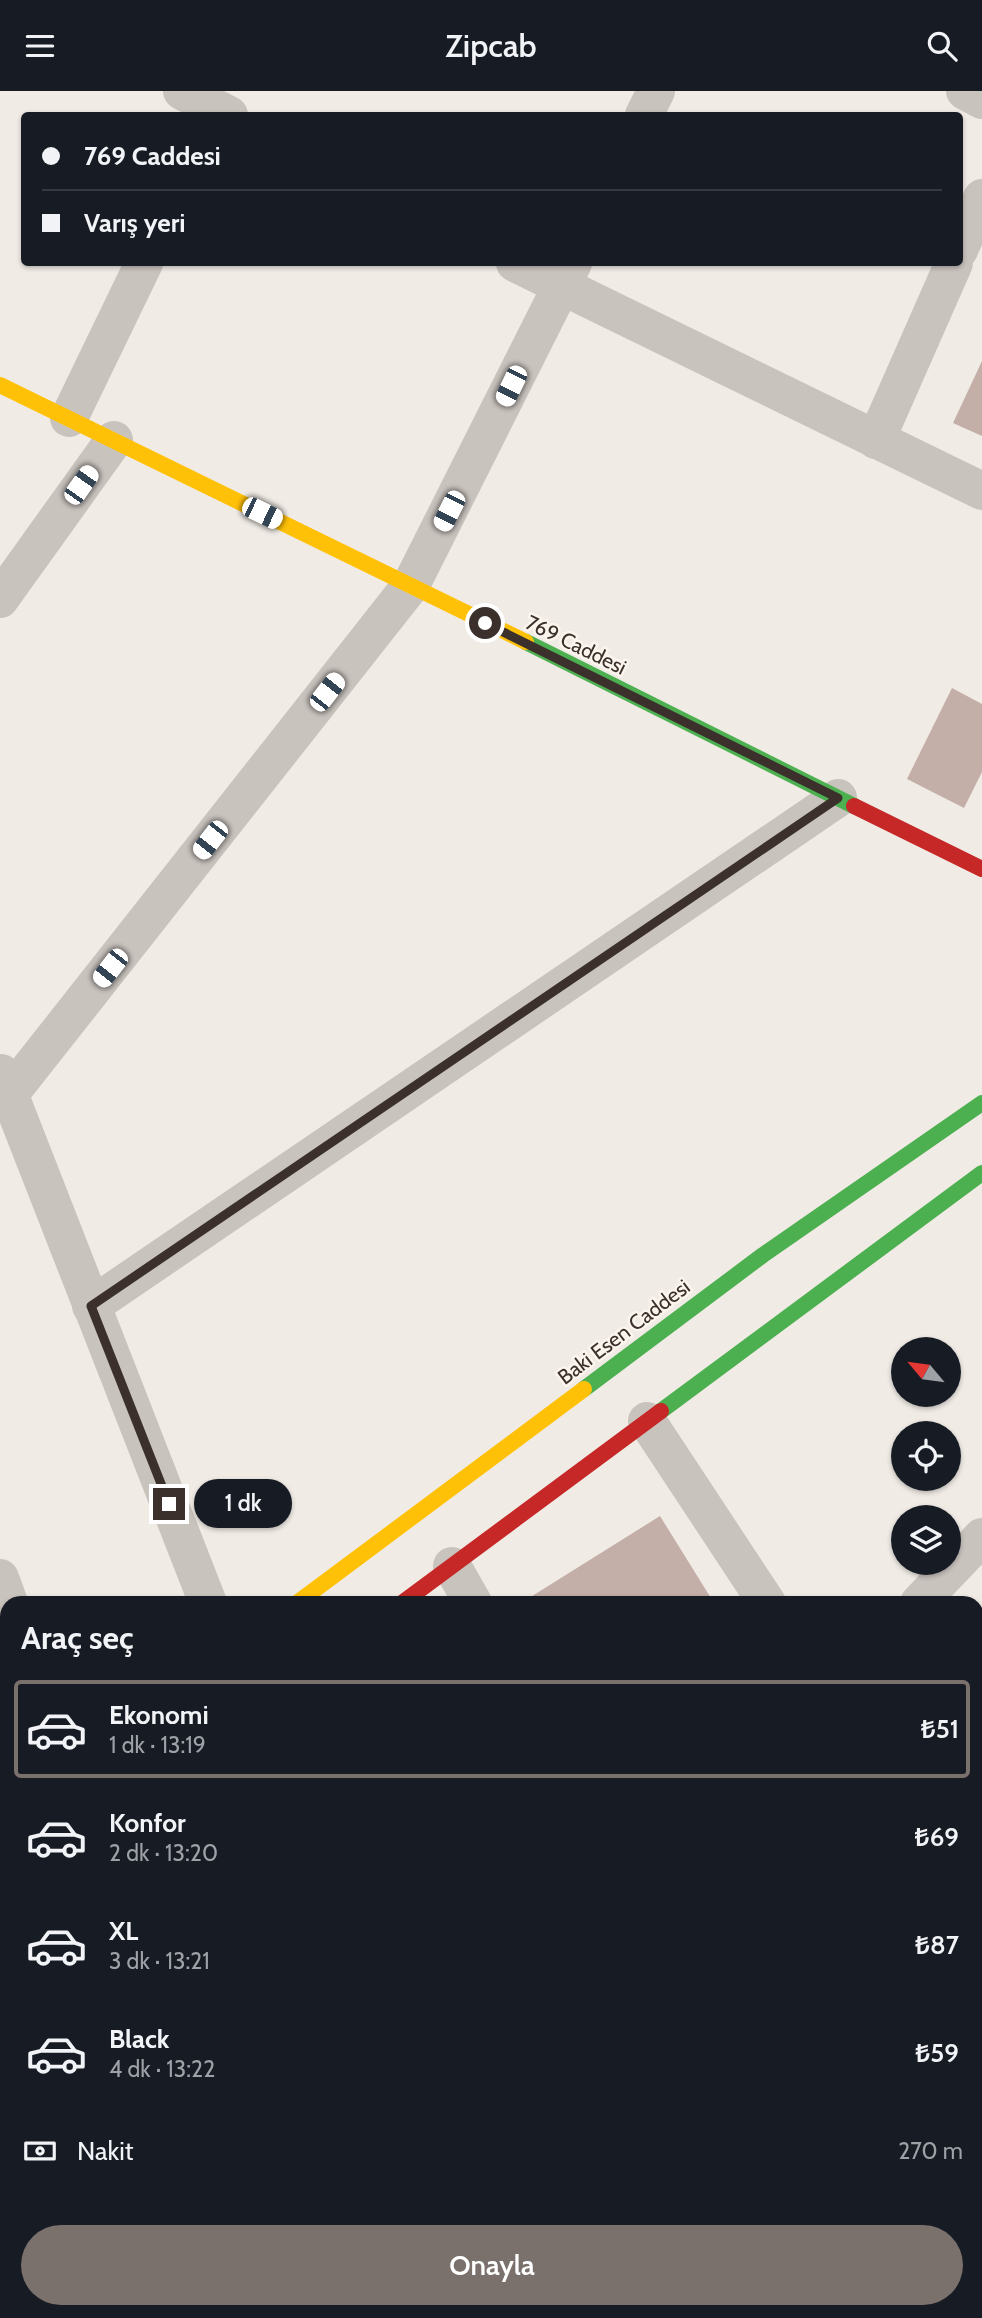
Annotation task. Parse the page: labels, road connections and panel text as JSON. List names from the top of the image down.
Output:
{
  "streets": {
    "street": ["769 Caddesi", "Baki Esen Caddesi"]
  },
  "north": "top left",
  "page": {
    "header": "Zipcab",
    "banner": ["769 Caddesi", "Varış yeri"],
    "bubble": "1 dk",
    "heading": "Araç seç",
    "list": [
      {
        "name": "Ekonomi",
        "note": "1 dk · 13:19",
        "value": "₺51"
      },
      {
        "name": "Konfor",
        "note": "2 dk · 13:20",
        "value": "₺69"
      },
      {
        "name": "XL",
        "note": "3 dk · 13:21",
        "value": "₺87"
      },
      {
        "name": "Black",
        "note": "4 dk · 13:22",
        "value": "₺59"
      }
    ],
    "pay": ["Nakit", "270 m"],
    "buttons": "Onayla"
  }
}
